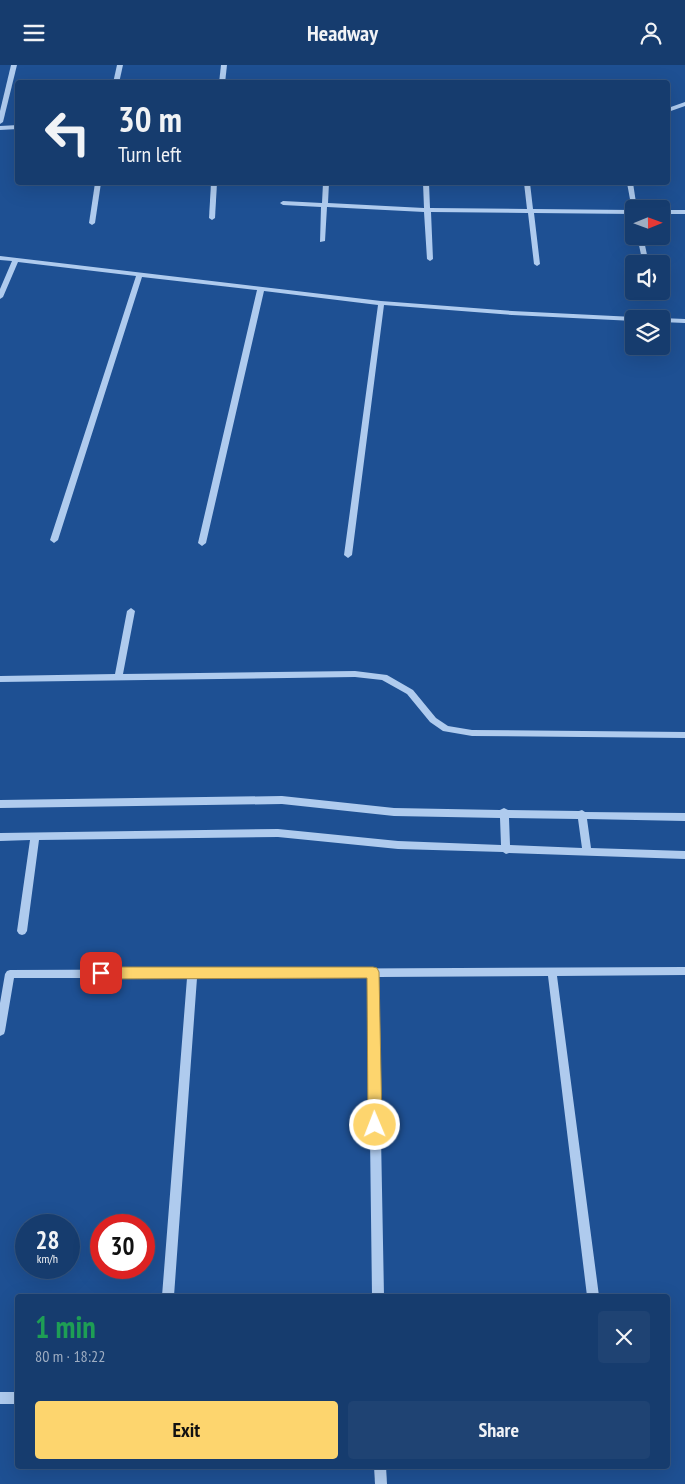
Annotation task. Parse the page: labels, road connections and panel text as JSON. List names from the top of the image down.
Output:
{
  "north": "right",
  "page": {
    "header": "Headway",
    "turn": ["30 m", "Turn left"],
    "speed": "28 km/h",
    "limit": "30",
    "heading": ["1 min", "80 m · 18:22"],
    "buttons": ["Exit", "Share"]
  }
}
